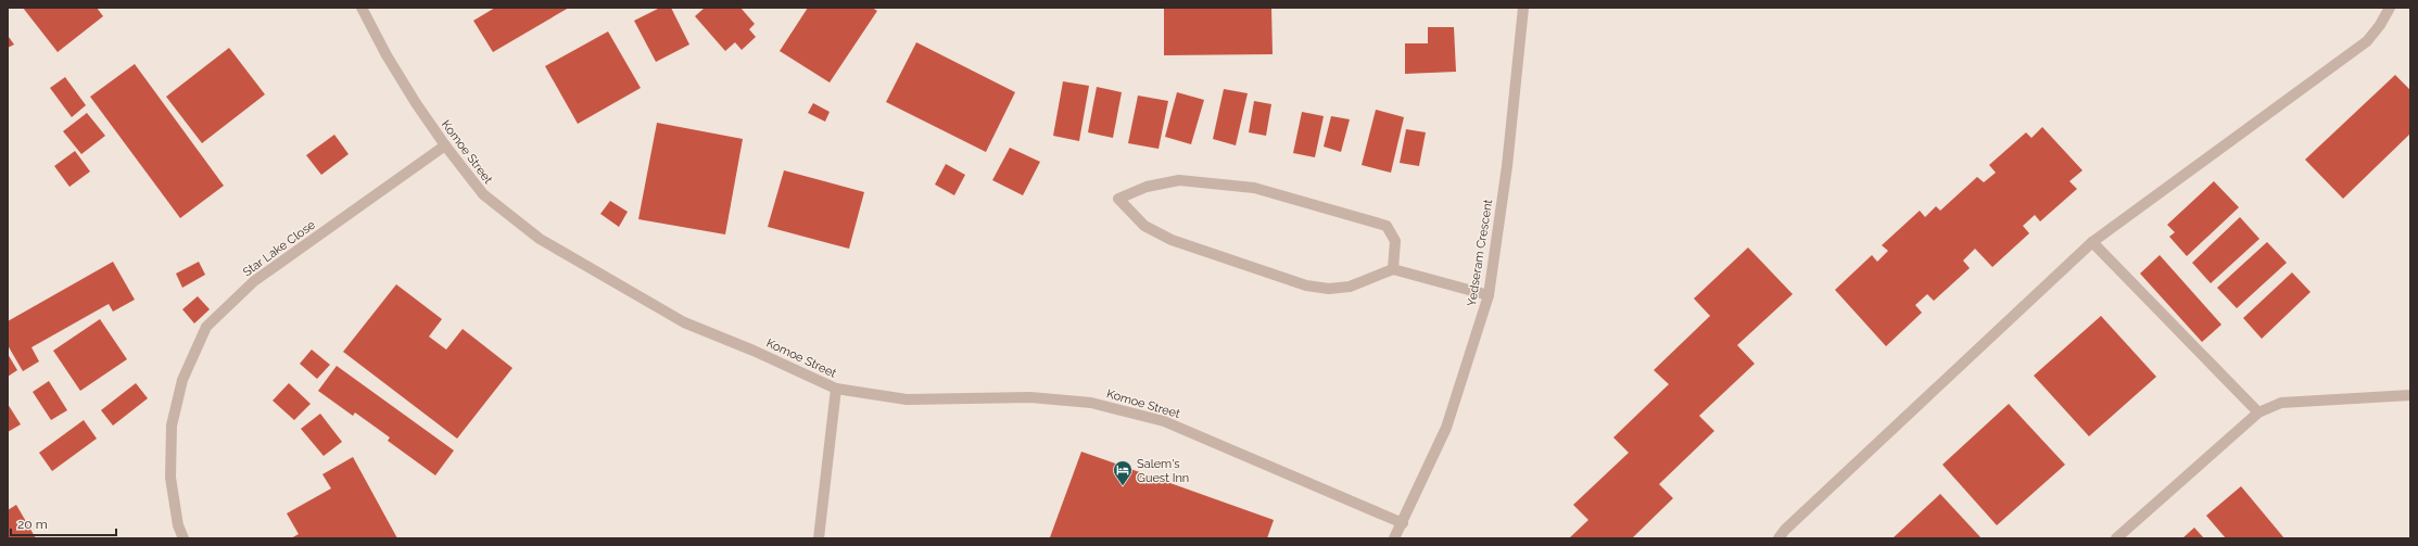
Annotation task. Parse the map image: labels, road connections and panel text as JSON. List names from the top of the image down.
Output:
{
  "streets": {
    "street": ["Komoe Street", "Star Lake Close", "Yedseram Crescent"]
  },
  "crossings": [
    ["Komoe Street", "Star Lake Close"],
    ["Komoe Street", "Yedseram Crescent"]
  ],
  "places": {
    "hotel": ["Salem's Guest Inn"]
  },
  "scale_bar": "20 m"
}
